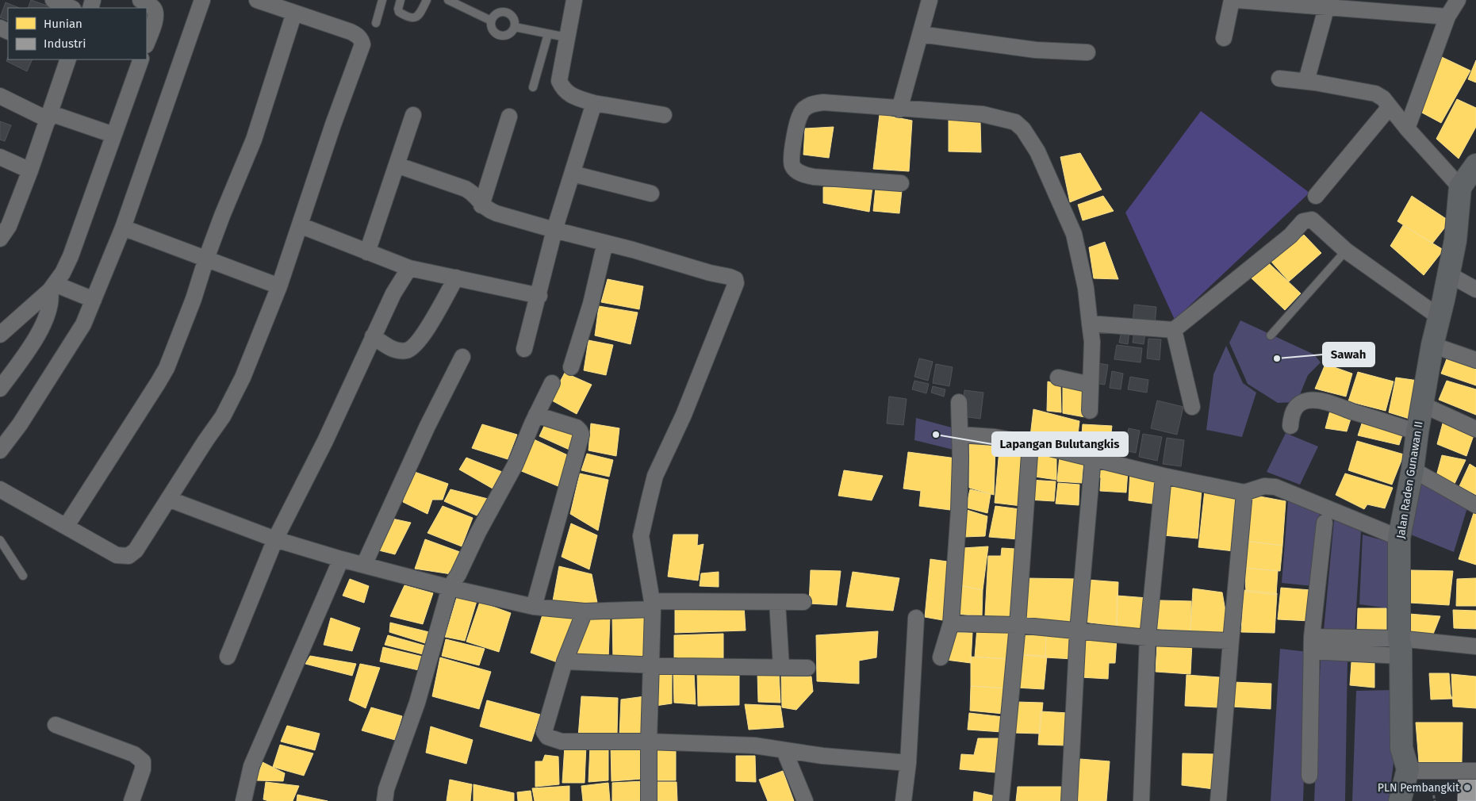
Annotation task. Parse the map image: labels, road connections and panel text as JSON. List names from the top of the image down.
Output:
{
  "streets": {
    "street": ["Jalan Raden Gunawan II"]
  },
  "places": ["Sawah", "Lapangan Bulutangkis", "PLN Pembangkit"],
  "legend": ["Hunian", "Industri"]
}
